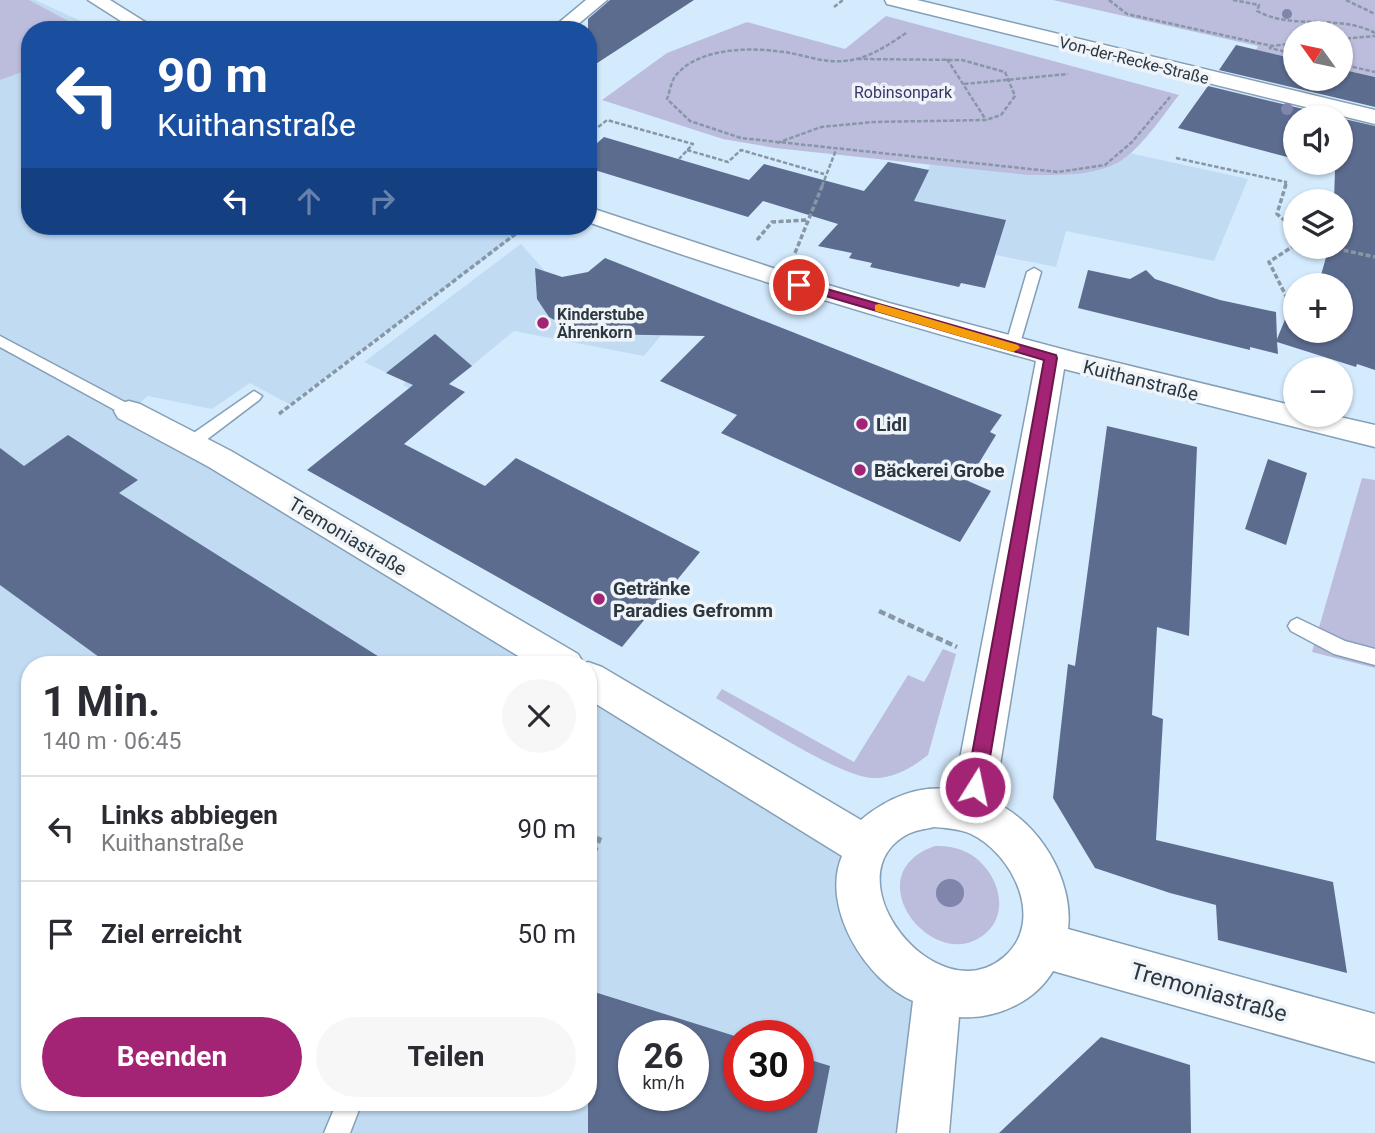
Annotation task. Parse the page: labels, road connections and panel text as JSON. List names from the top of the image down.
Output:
{
  "streets": {
    "street": ["Von-der-Recke-Straße", "Kuithanstraße", "Tremoniastraße"]
  },
  "parks": ["Robinsonpark"],
  "places": [
    "Kinderstube Ährenkorn",
    "Lidl",
    "Bäckerei Grobe",
    "Getränke Paradies Gefromm"
  ],
  "north": "top left",
  "page": {
    "map_buttons": ["+", "−"],
    "turn": ["90 m", "Kuithanstraße"],
    "heading": ["1 Min.", "140 m · 06:45"],
    "list": [
      {
        "name": "Links abbiegen",
        "note": "Kuithanstraße",
        "value": "90 m"
      },
      {
        "name": "Ziel erreicht",
        "value": "50 m"
      }
    ],
    "buttons": ["Beenden", "Teilen"],
    "speed": "26 km/h",
    "limit": "30"
  }
}
